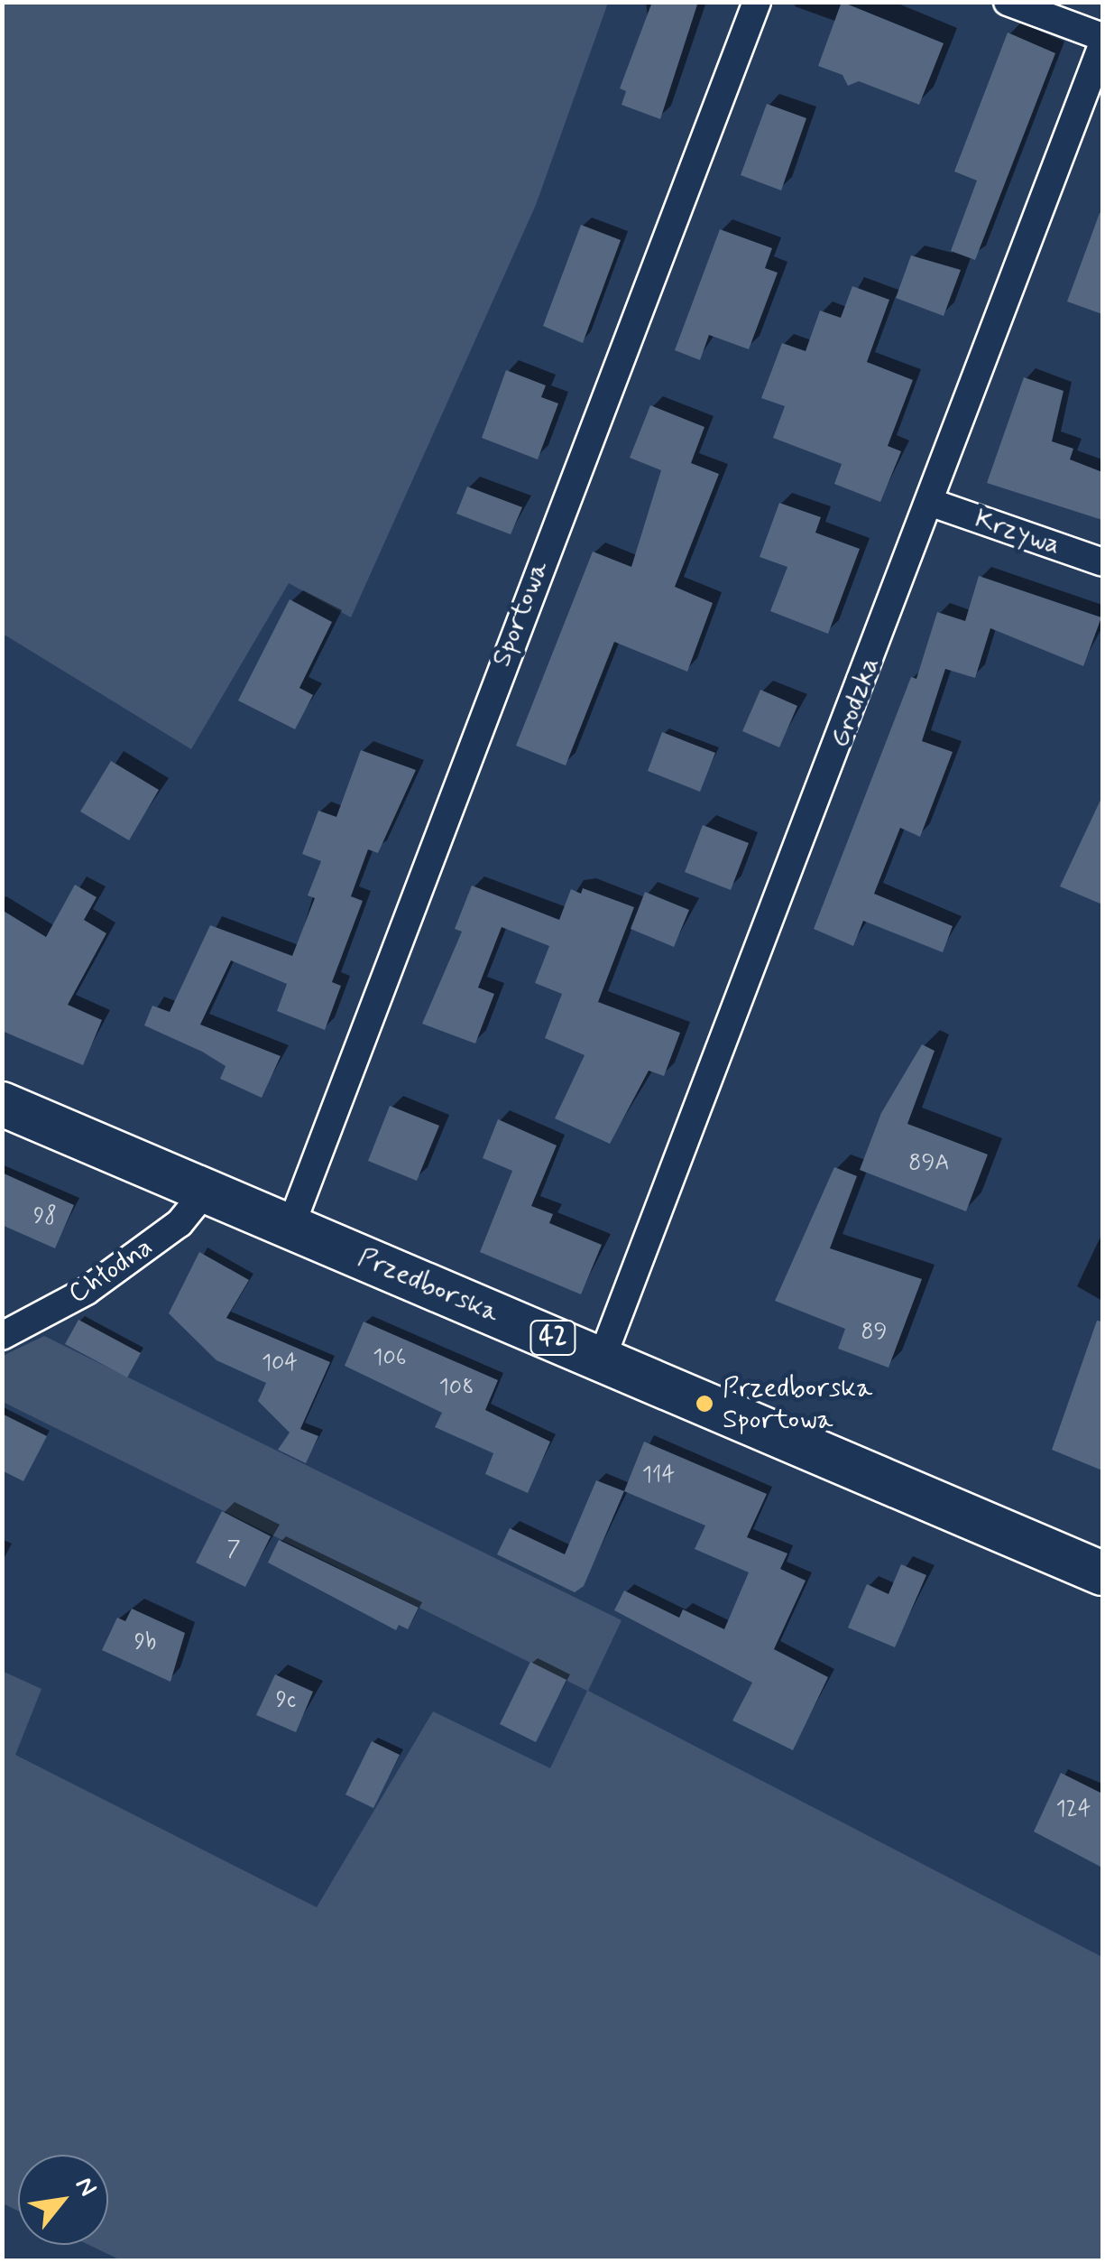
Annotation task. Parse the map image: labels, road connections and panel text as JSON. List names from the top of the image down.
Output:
{
  "streets": {
    "main road": ["Przedborska", "42"],
    "street": [
      "Krzywa",
      "Sportowa",
      "Grodzka",
      "Chłodna"
    ]
  },
  "crossings": [
    ["Krzywa", "Grodzka"],
    ["Sportowa", "Przedborska"],
    ["Grodzka", "Przedborska"],
    ["Chłodna", "Przedborska"]
  ],
  "places": ["Przedborska Sportowa"],
  "house_numbers": [
    "89A",
    "98",
    "89",
    "106",
    "104",
    "108",
    "114",
    "7",
    "9b",
    "9c",
    "124"
  ],
  "north": "top right"
}
